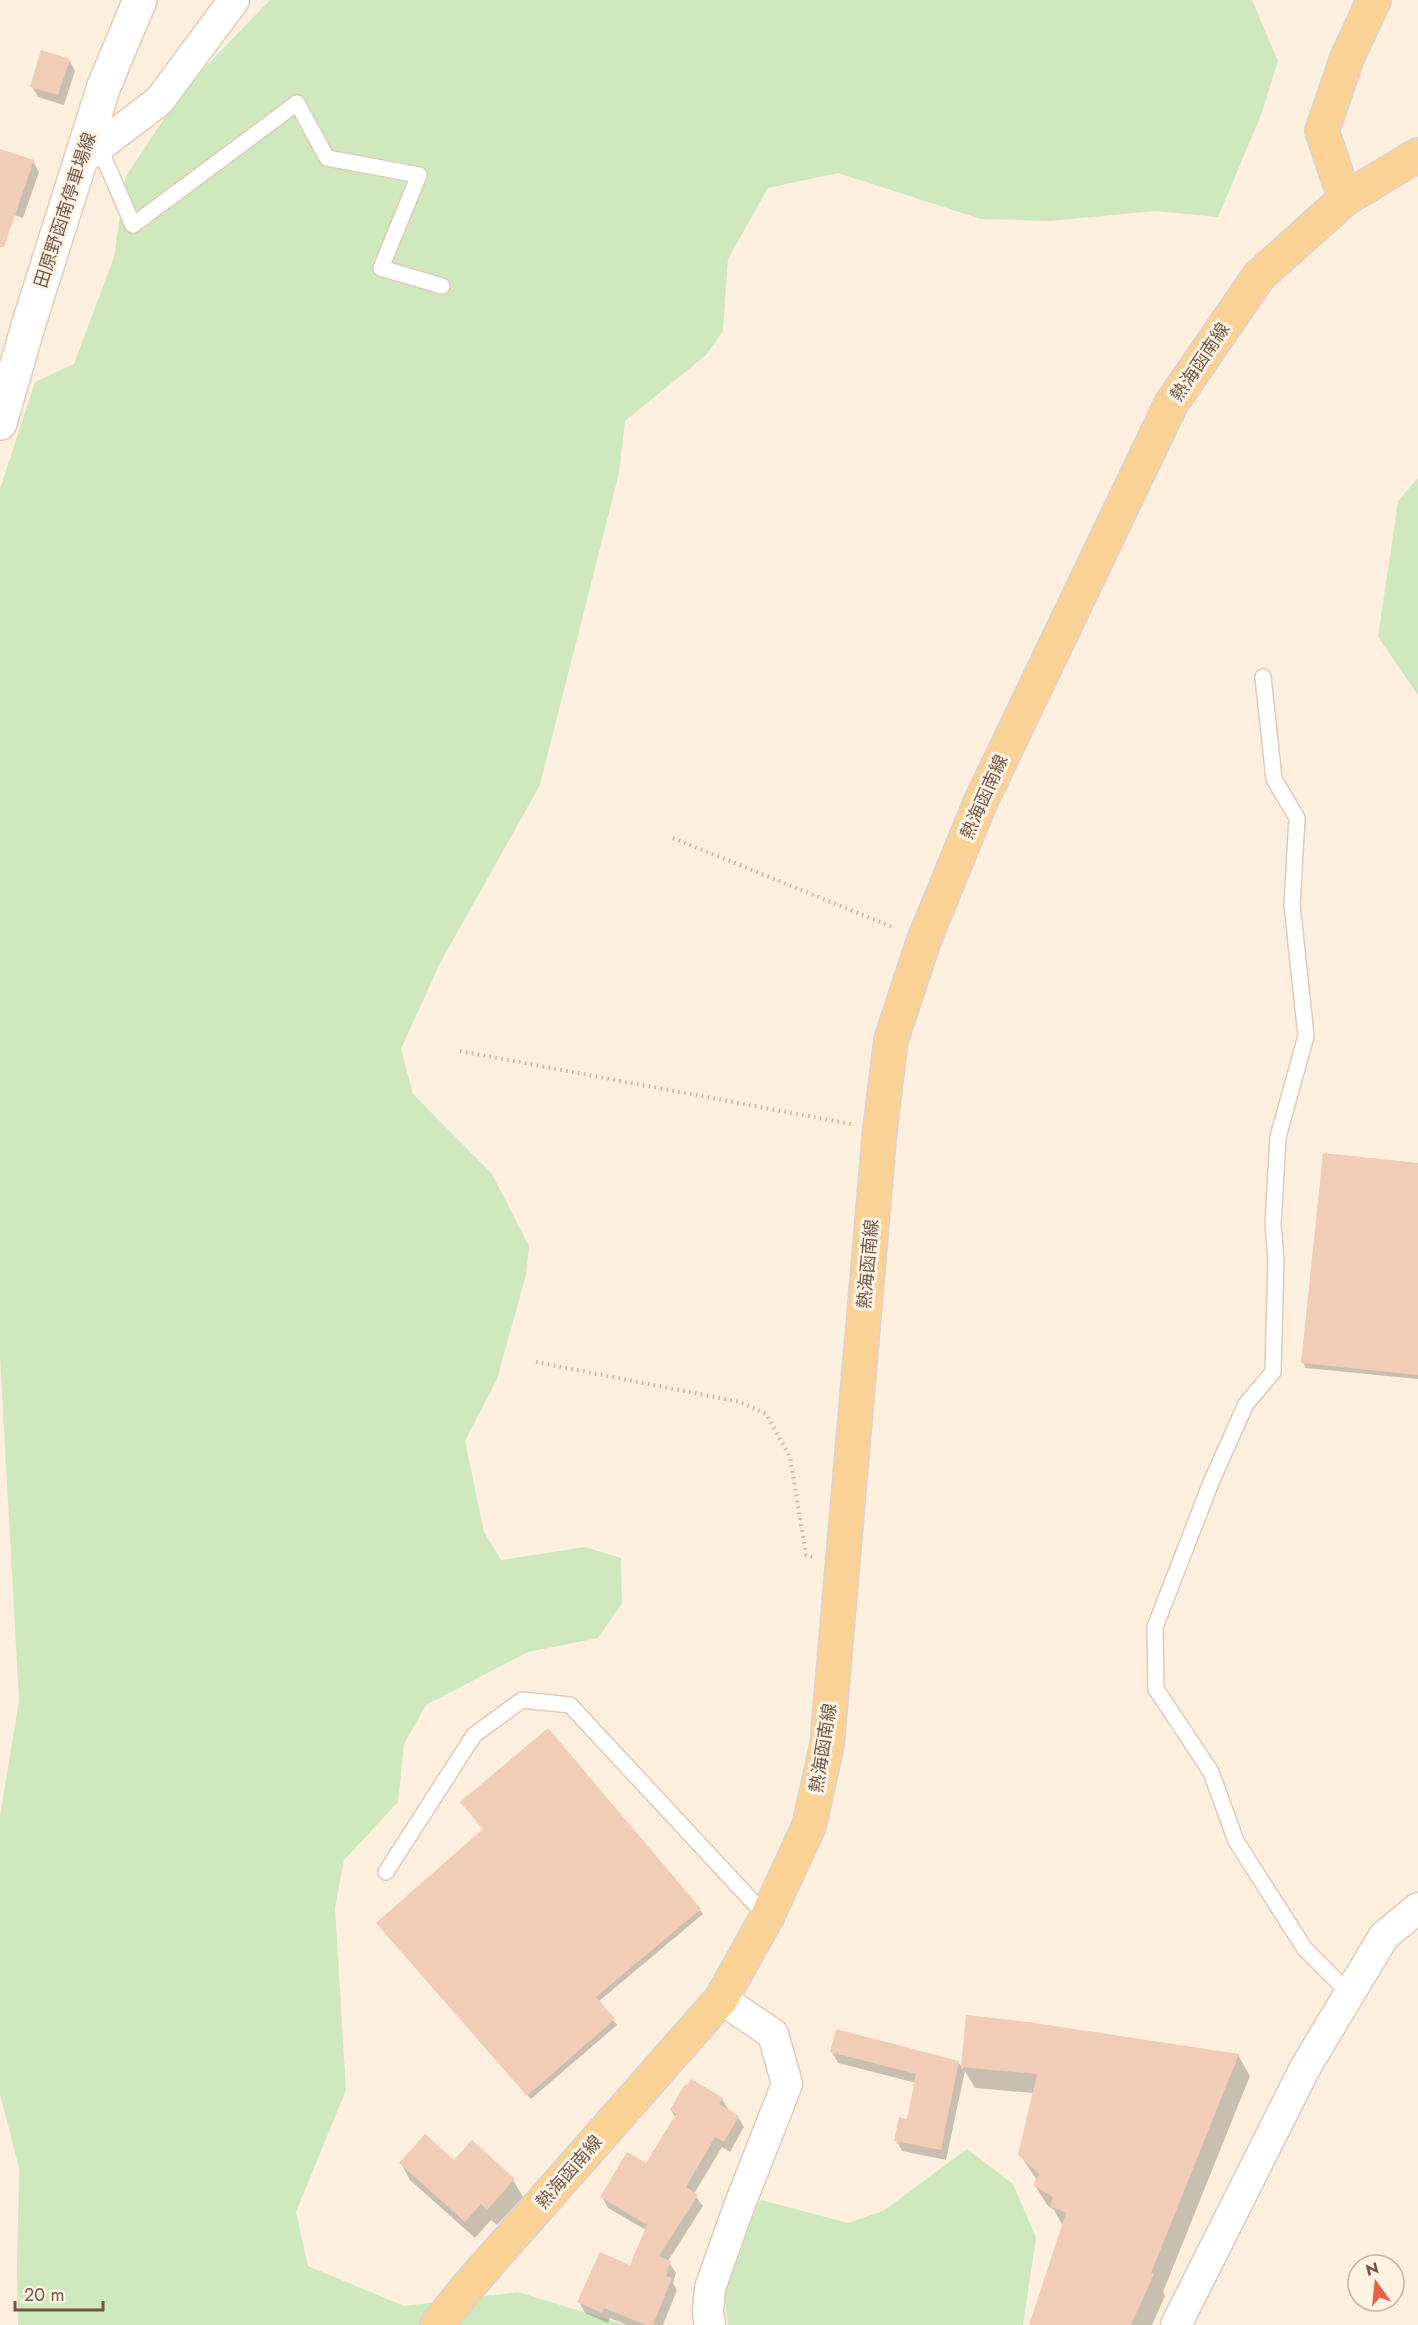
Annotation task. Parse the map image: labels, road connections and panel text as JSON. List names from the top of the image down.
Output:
{
  "streets": {
    "main road": ["田原野函南停車場線", "熱海函南線"]
  },
  "scale_bar": "20 m",
  "north": "top"
}
